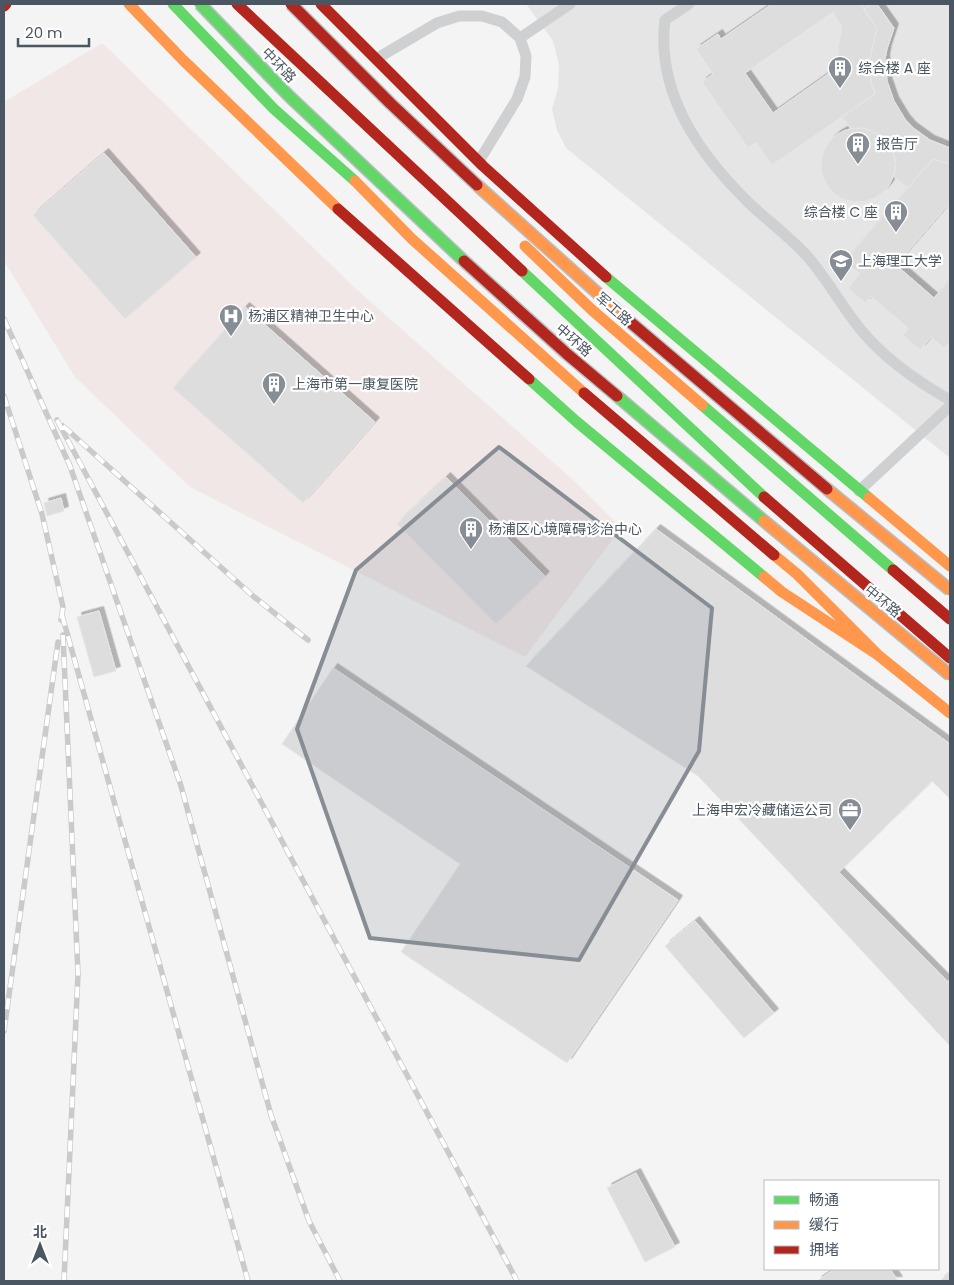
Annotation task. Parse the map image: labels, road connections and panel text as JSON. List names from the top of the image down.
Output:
{
  "streets": {
    "main road": ["中环路", "军工路"]
  },
  "places": {
    "building": [
      "综合楼 A 座",
      "报告厅",
      "综合楼 C 座",
      "上海市第一康复医院",
      "杨浦区心境障碍诊治中心"
    ],
    "school or university": ["上海理工大学"],
    "hospital": ["杨浦区精神卫生中心"],
    "office": ["上海申宏冷藏储运公司"]
  },
  "legend": ["畅通", "缓行", "拥堵"],
  "scale_bar": "20 m",
  "north": "top"
}
